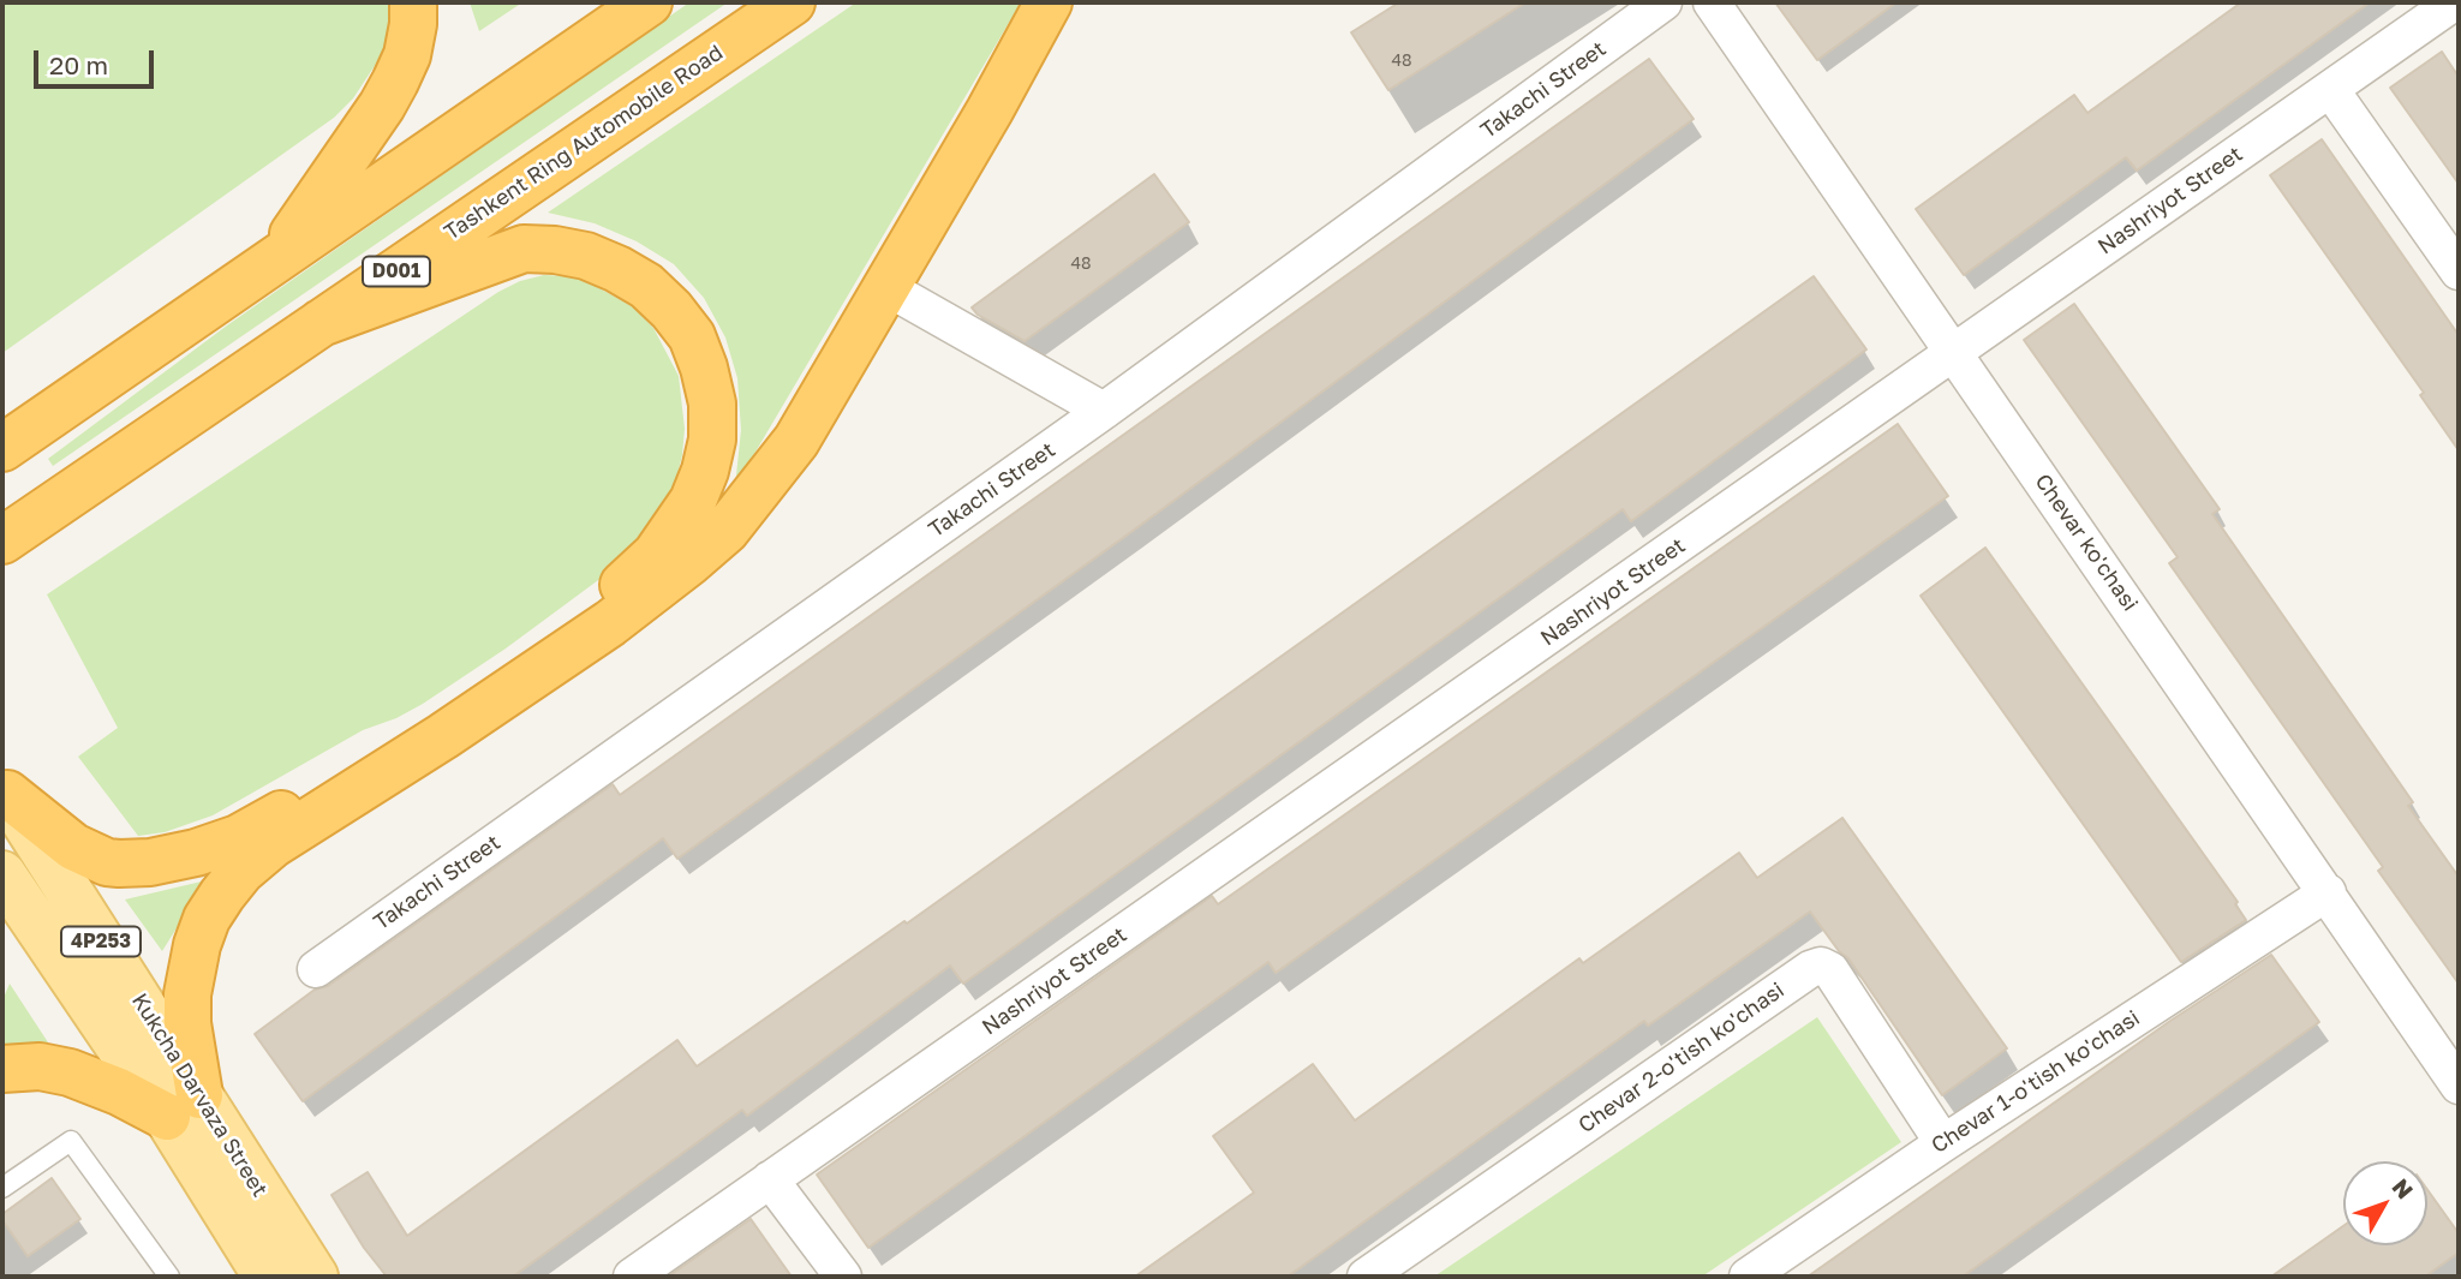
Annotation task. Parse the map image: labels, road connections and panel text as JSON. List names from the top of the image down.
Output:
{
  "streets": {
    "highway": ["Tashkent Ring Automobile Road", "D001"],
    "main road": ["4Р253", "Kukcha Darvaza Street"],
    "street": [
      "Takachi Street",
      "Nashriyot Street",
      "Chevar ko'chasi",
      "Chevar 2-o'tish ko'chasi",
      "Chevar 1-o'tish ko'chasi"
    ]
  },
  "crossings": [
    ["Nashriyot Street", "Chevar ko'chasi"],
    ["Chevar ko'chasi", "Chevar 1-o'tish ko'chasi"],
    ["Chevar 2-o'tish ko'chasi", "Chevar 1-o'tish ko'chasi"]
  ],
  "house_numbers": ["48", "48"],
  "scale_bar": "20 m",
  "north": "top right"
}
